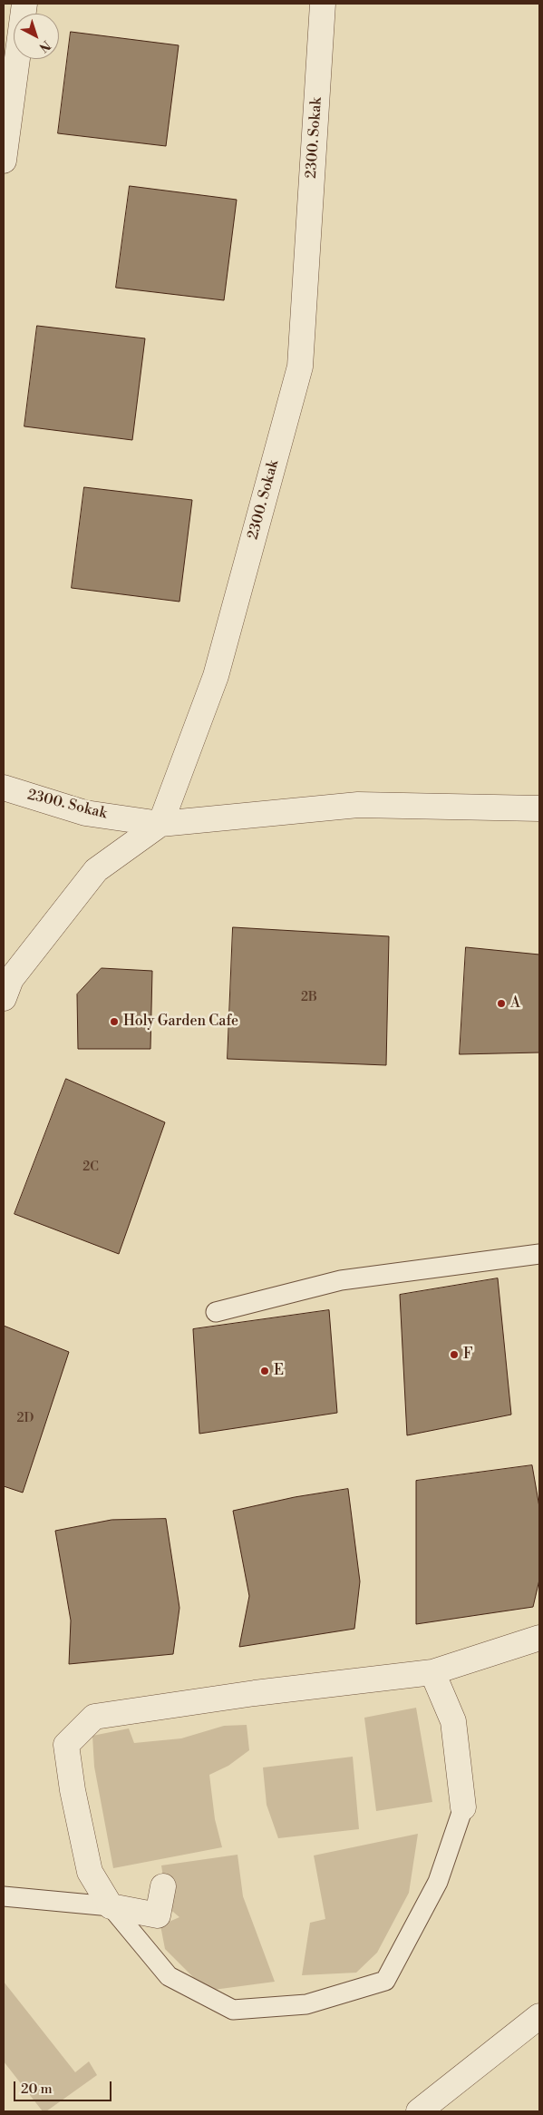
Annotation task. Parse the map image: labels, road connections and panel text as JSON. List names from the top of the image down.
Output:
{
  "streets": {
    "street": ["2300. Sokak"]
  },
  "places": [
    "A",
    "Holy Garden Cafe",
    "F",
    "E"
  ],
  "house_numbers": ["2B", "2C", "2D"],
  "scale_bar": "20 m",
  "north": "bottom right"
}
